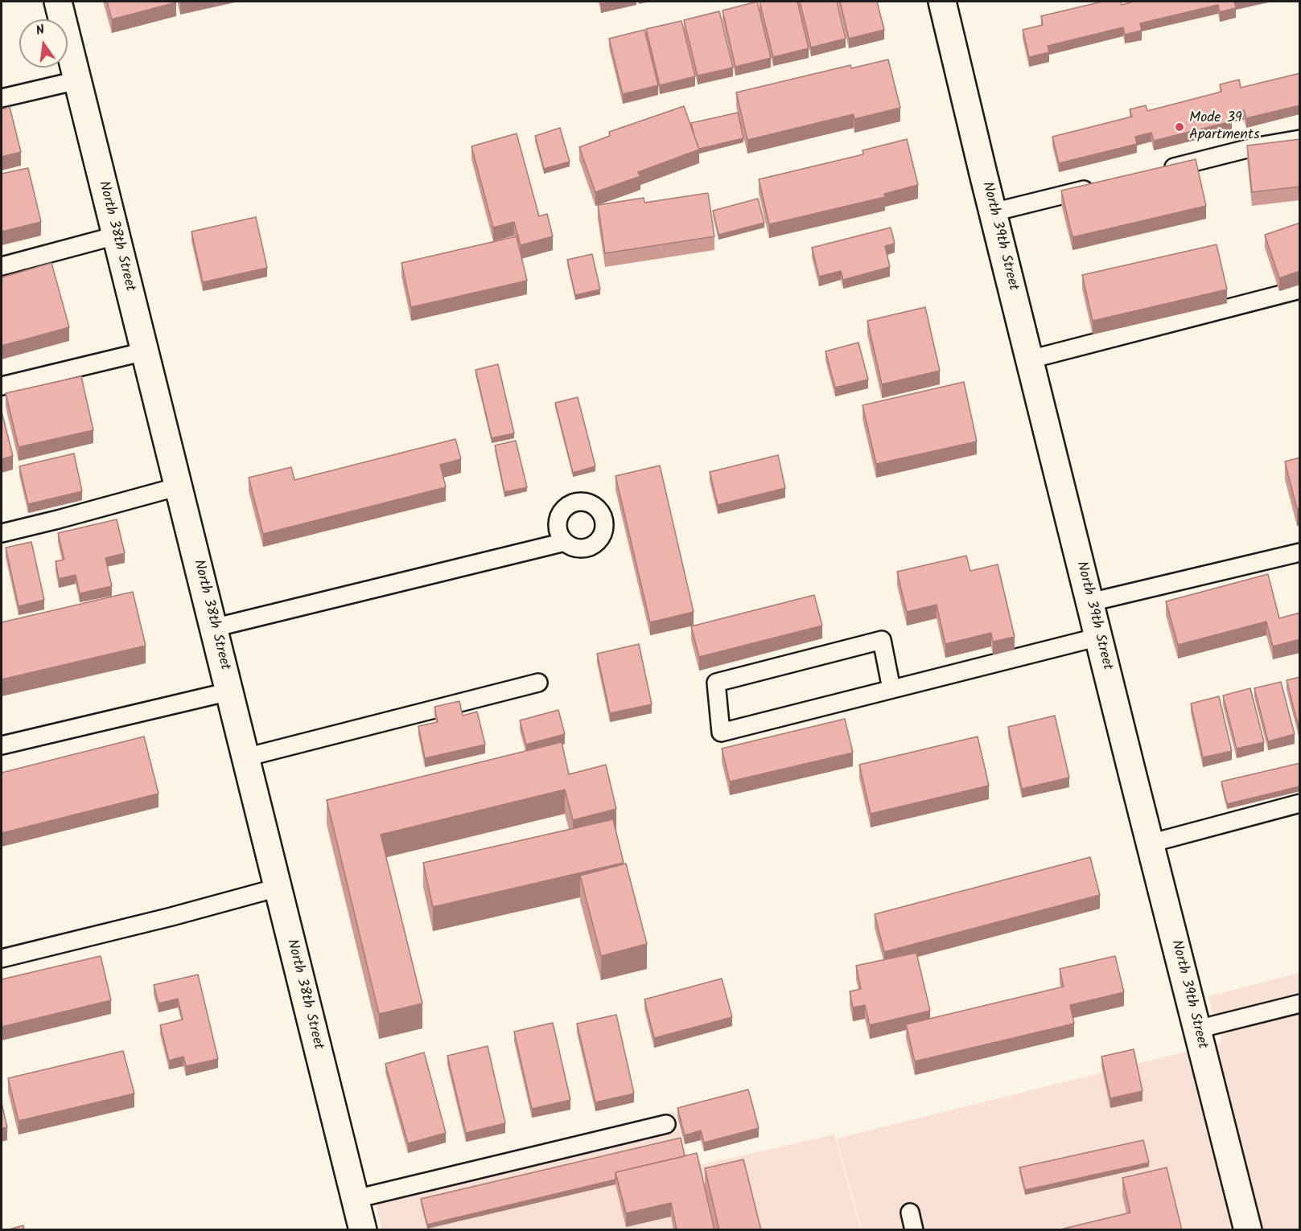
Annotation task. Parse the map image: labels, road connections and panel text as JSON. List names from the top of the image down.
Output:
{
  "streets": {
    "street": ["North 38th Street", "North 39th Street"]
  },
  "places": ["Mode 39 Apartments"],
  "north": "top"
}
